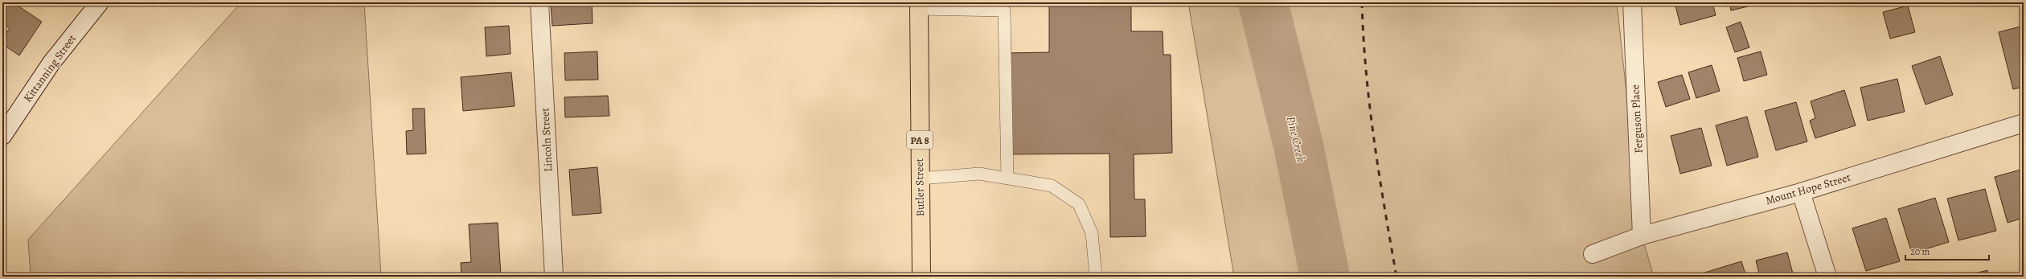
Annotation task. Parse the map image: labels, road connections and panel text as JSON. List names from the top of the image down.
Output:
{
  "streets": {
    "highway": ["PA 8", "Butler Street"],
    "street": [
      "Kittanning Street",
      "Ferguson Place",
      "Lincoln Street",
      "Mount Hope Street"
    ]
  },
  "crossings": [
    ["Ferguson Place", "Mount Hope Street"]
  ],
  "water": ["Pine Creek"],
  "scale_bar": "20 m"
}
